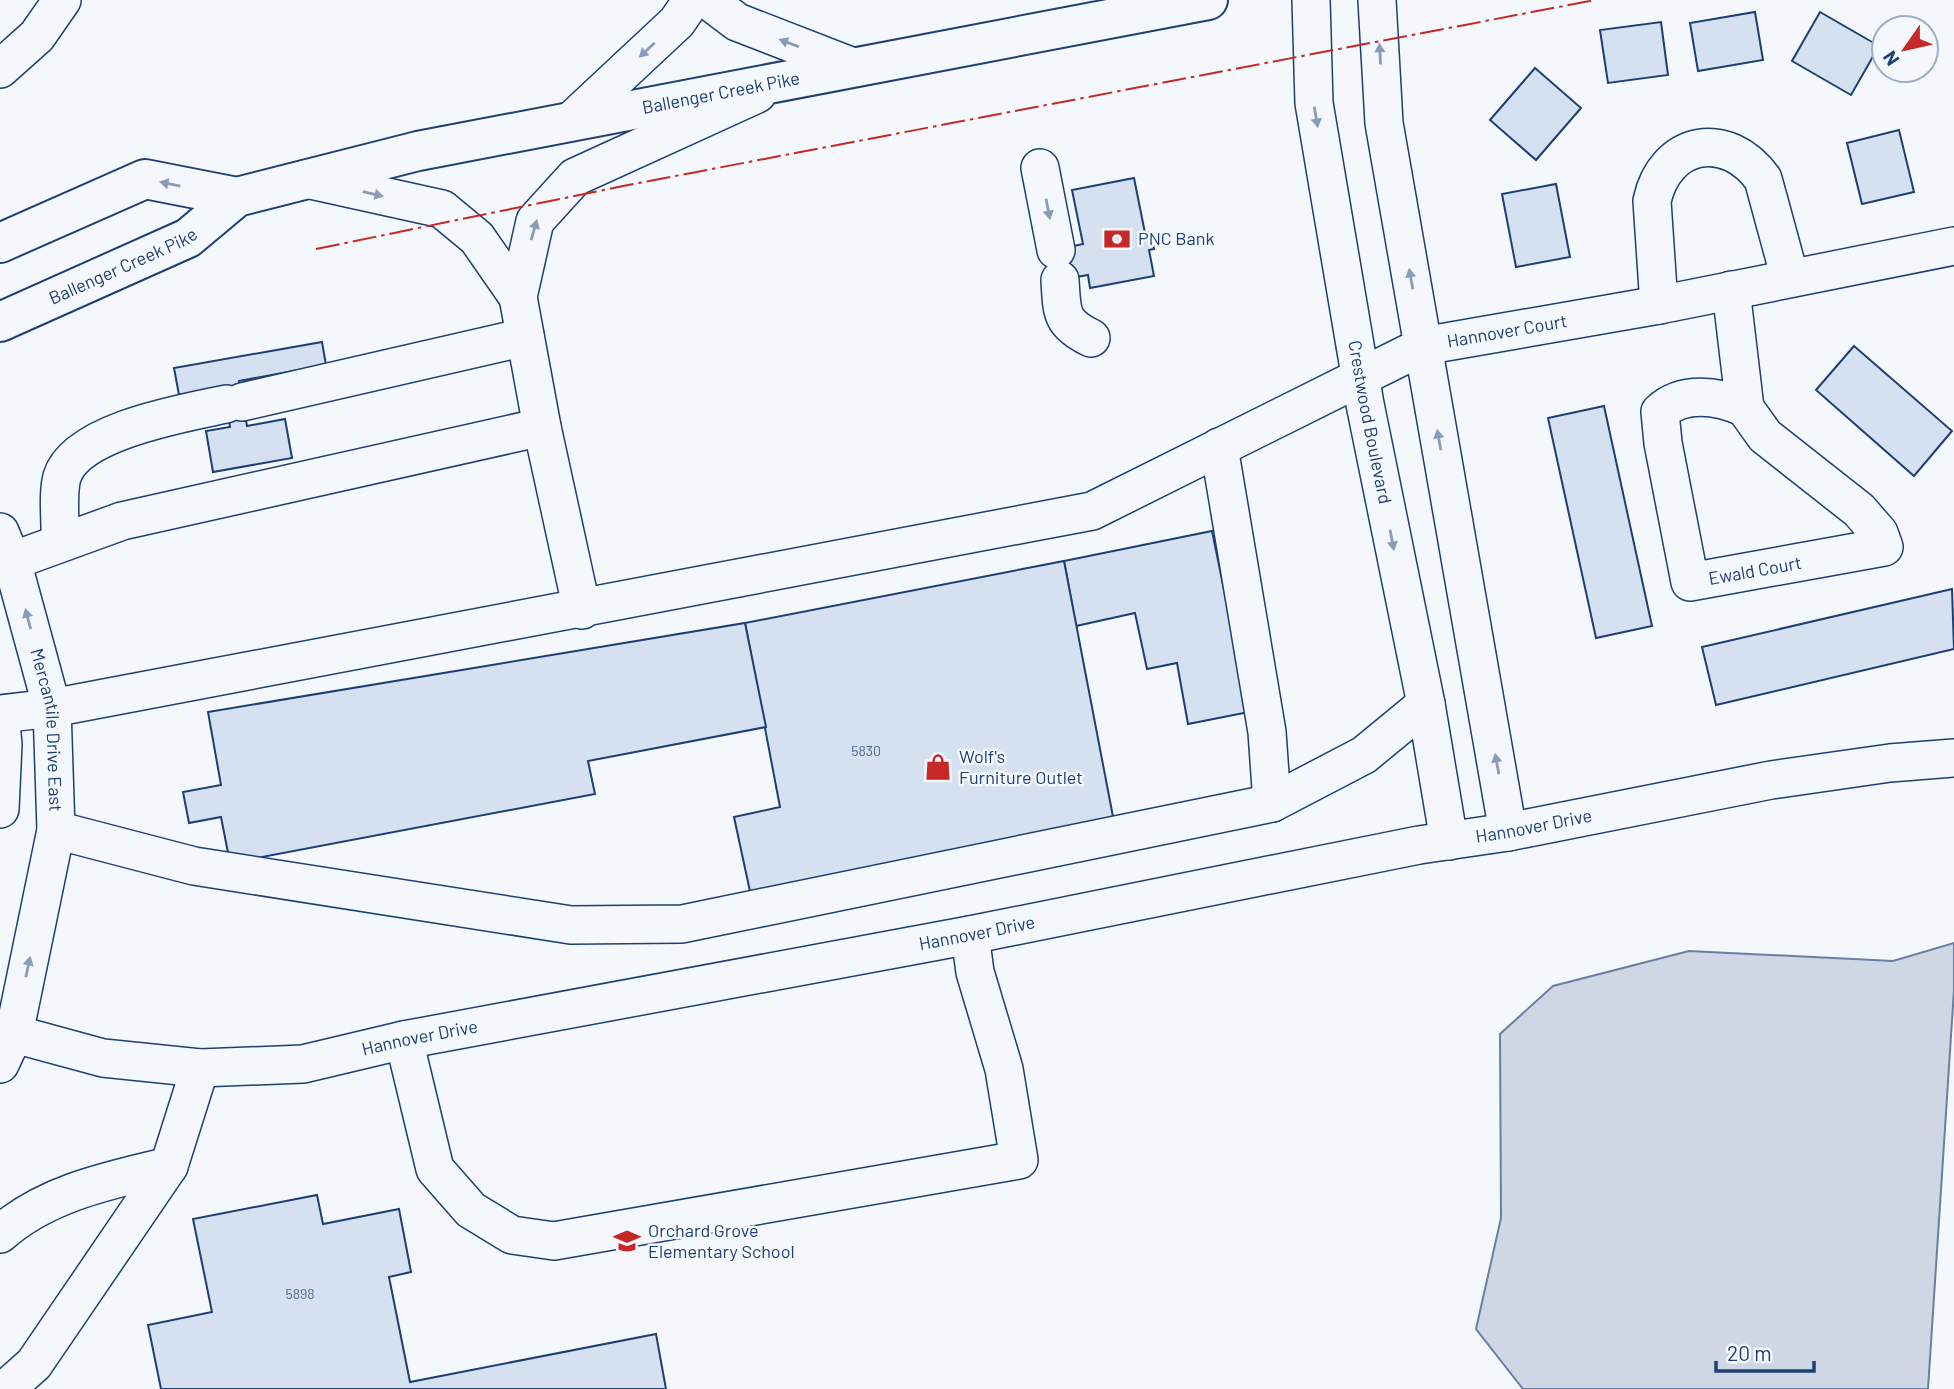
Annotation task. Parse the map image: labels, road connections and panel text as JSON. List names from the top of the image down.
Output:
{
  "streets": {
    "main road": ["Ballenger Creek Pike"],
    "street": [
      "Hannover Court",
      "Crestwood Boulevard",
      "Ewald Court",
      "Mercantile Drive East",
      "Hannover Drive"
    ]
  },
  "crossings": [
    ["Hannover Court", "Crestwood Boulevard"],
    ["Hannover Court", "Ewald Court"],
    ["Hannover Court", "Mercantile Drive East"],
    ["Crestwood Boulevard", "Hannover Drive"],
    ["Mercantile Drive East", "Hannover Drive"]
  ],
  "one_way": ["Mercantile Drive East"],
  "places": {
    "bank": ["PNC Bank"],
    "shop": ["Wolf's Furniture Outlet"],
    "school or university": ["Orchard Grove Elementary School"]
  },
  "house_numbers": ["5830", "5898"],
  "scale_bar": "20 m",
  "north": "bottom left"
}
